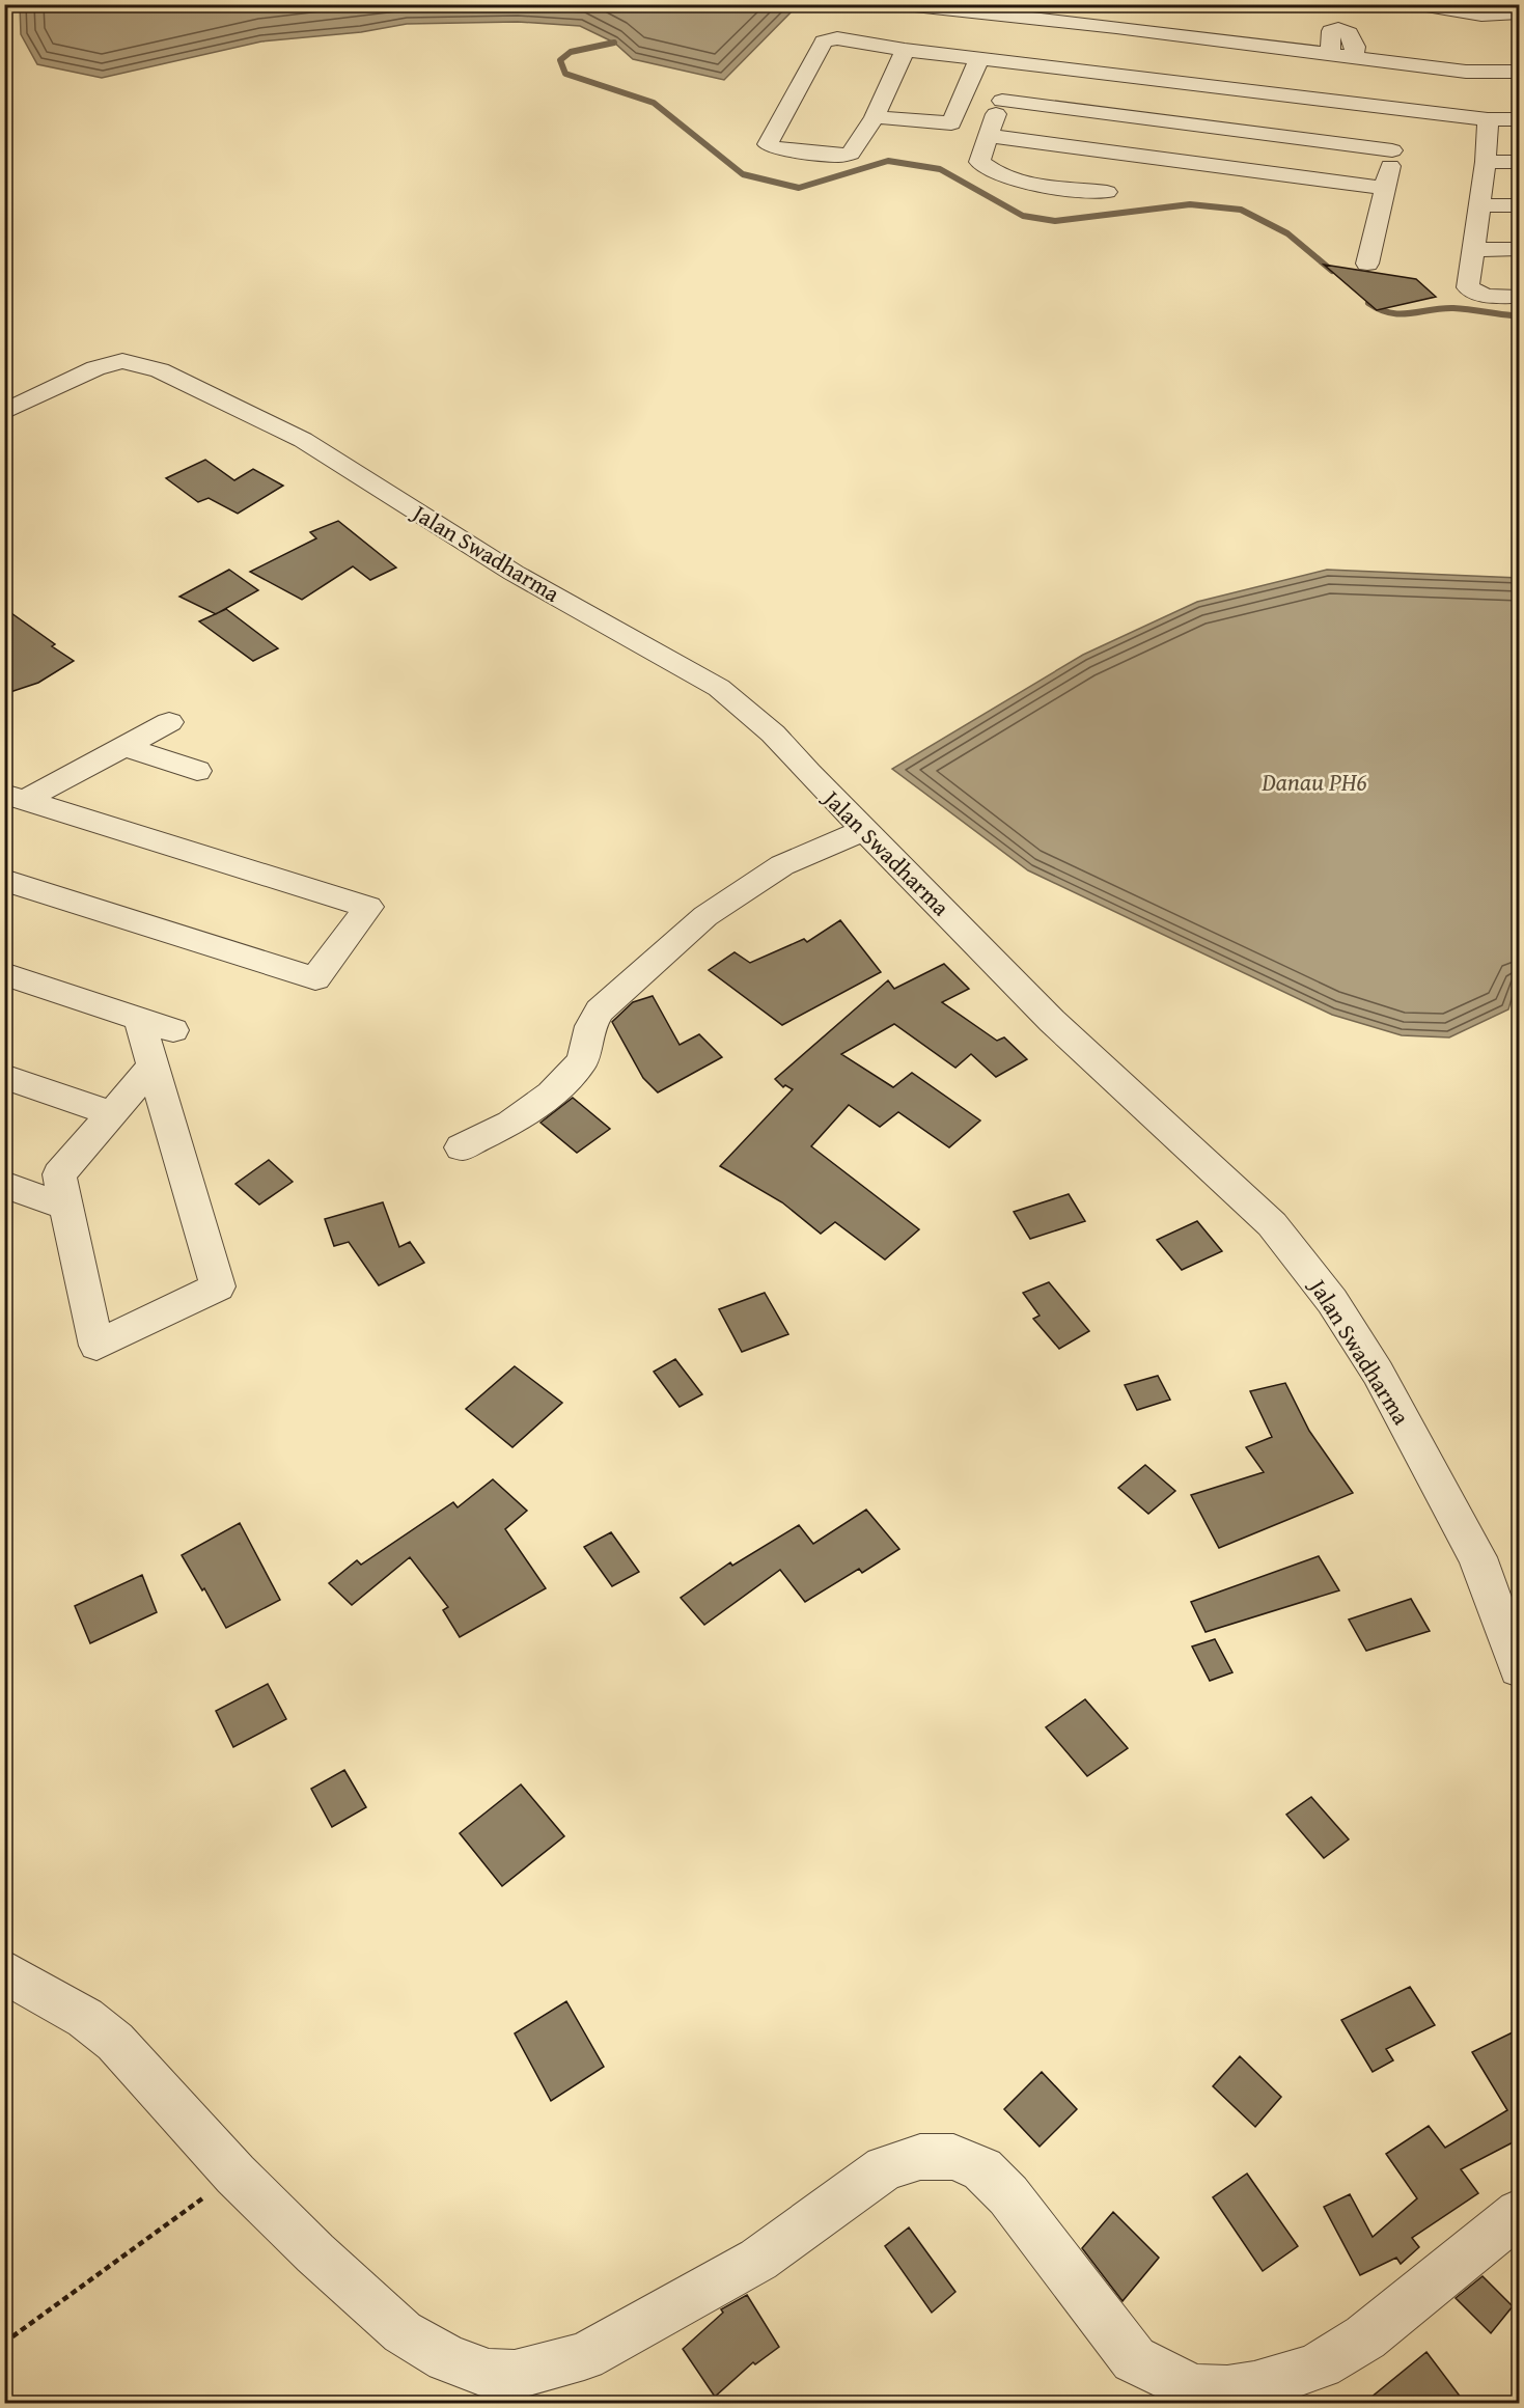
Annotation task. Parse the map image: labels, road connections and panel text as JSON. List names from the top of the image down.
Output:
{
  "streets": {
    "street": ["Jalan Swadharma"]
  },
  "water": ["Danau PH6"]
}
